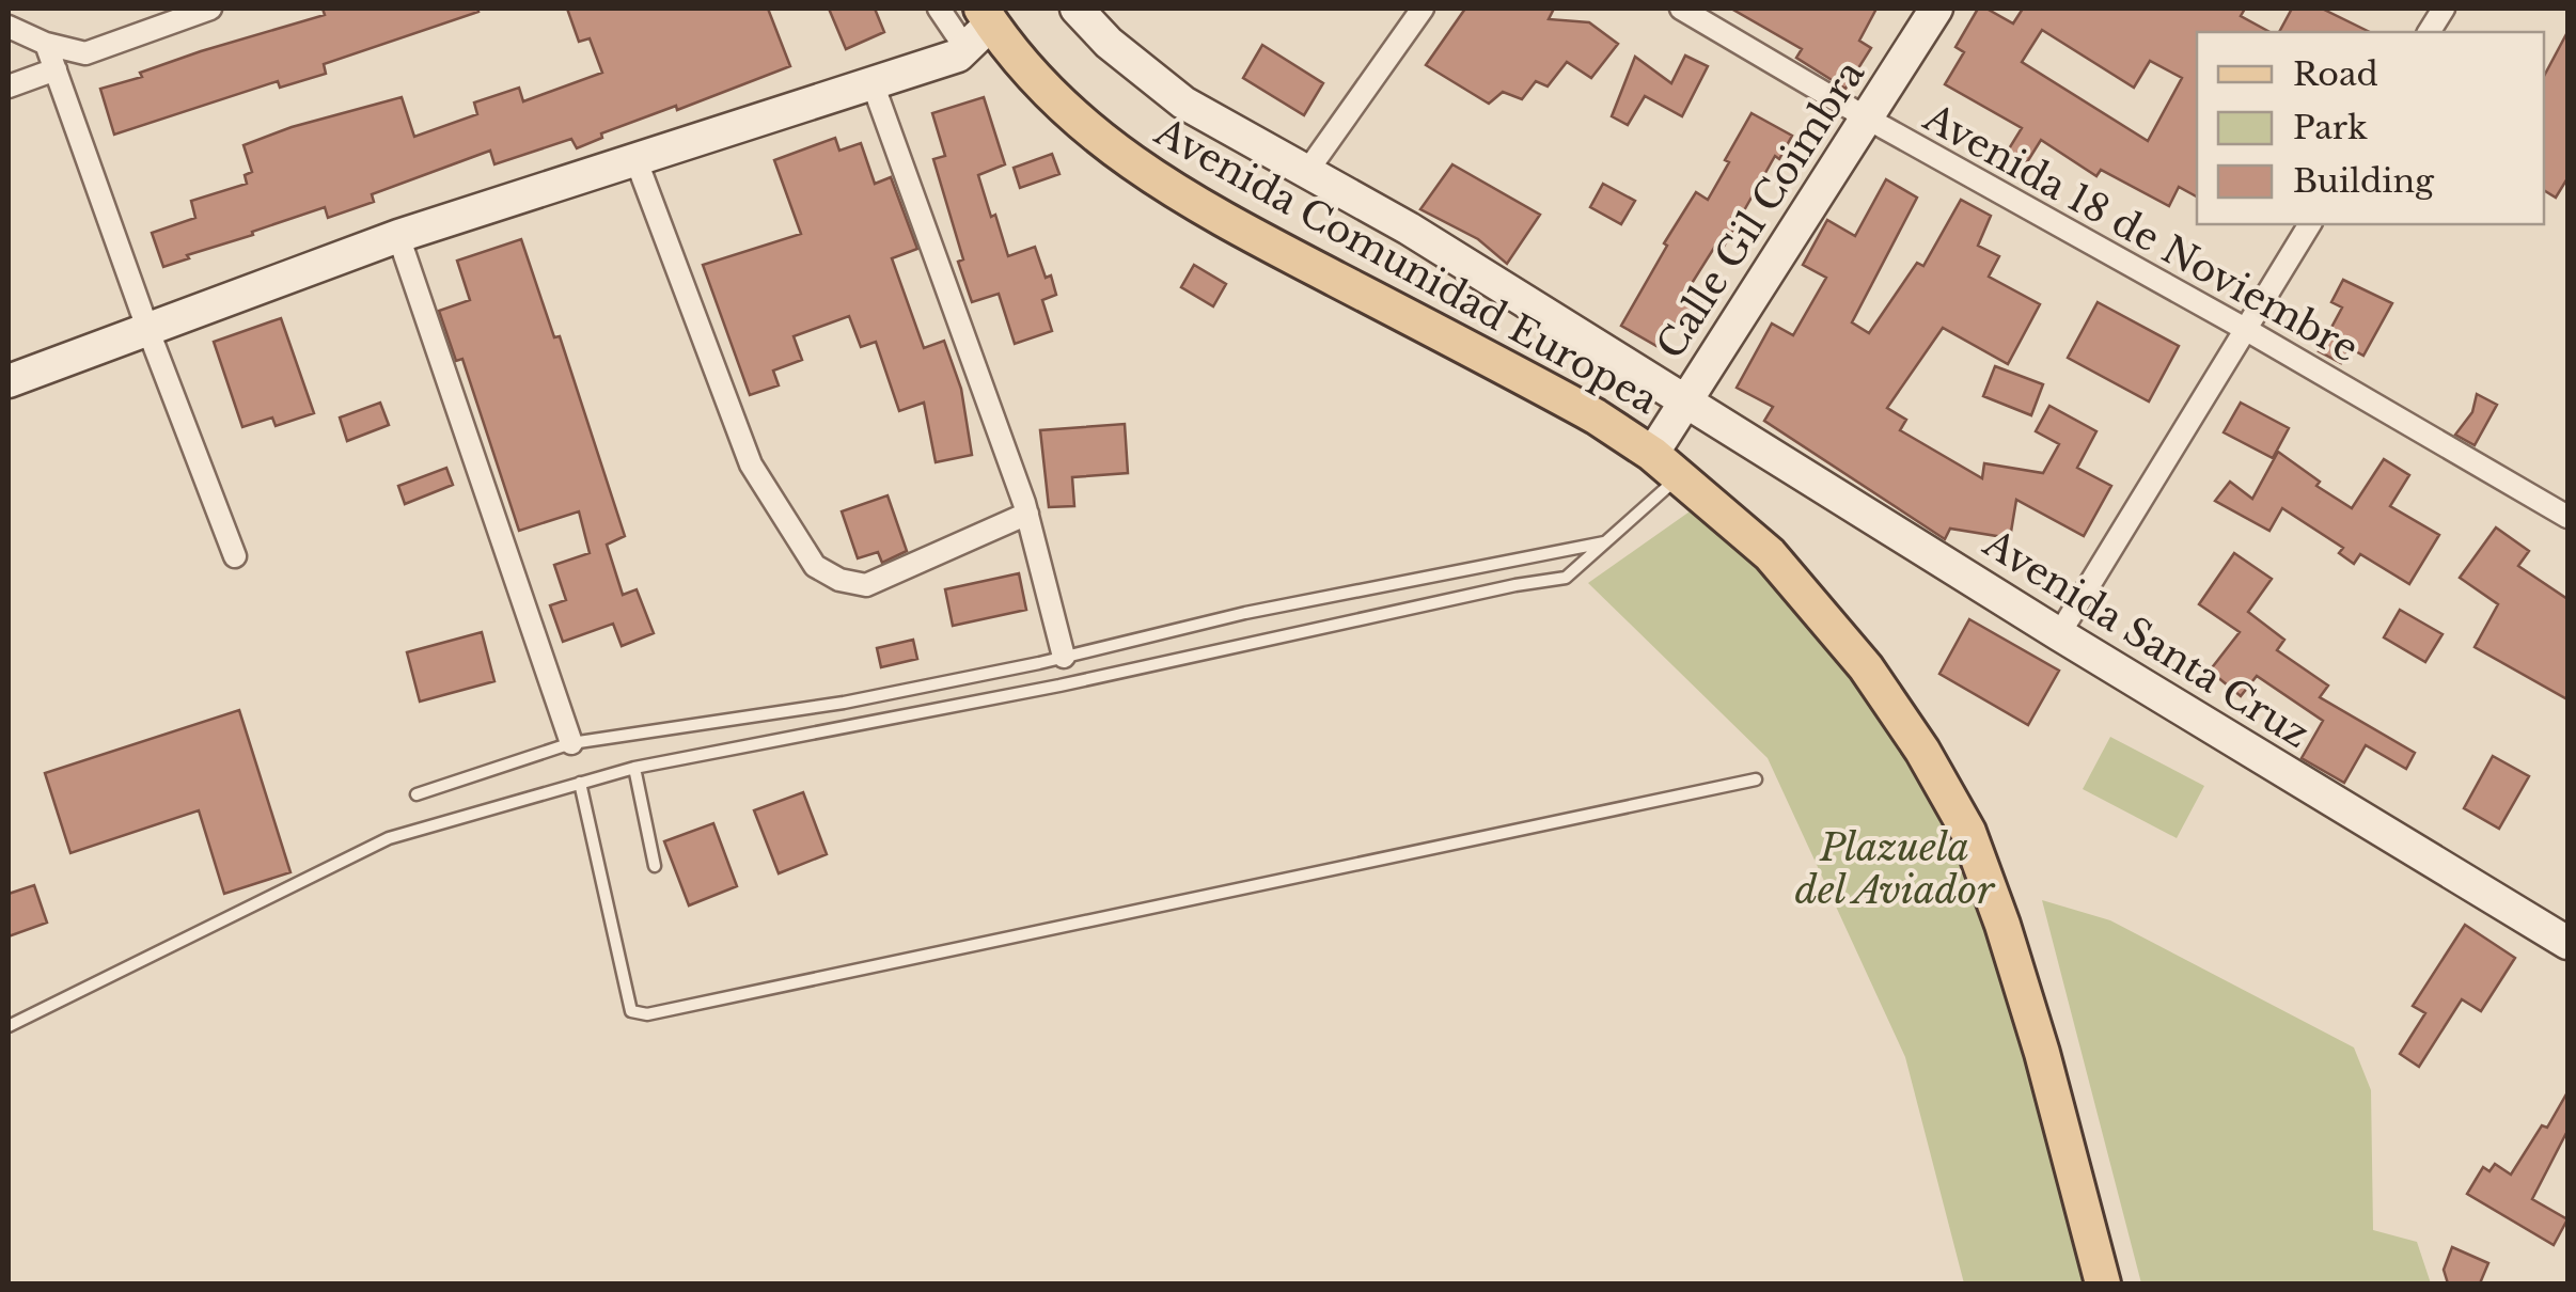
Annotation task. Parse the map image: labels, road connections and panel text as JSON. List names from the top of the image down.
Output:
{
  "streets": {
    "main road": ["Calle Gil Coimbra", "Avenida Comunidad Europea", "Avenida Santa Cruz"],
    "street": ["Avenida 18 de Noviembre"]
  },
  "crossings": [
    ["Calle Gil Coimbra", "Avenida 18 de Noviembre"],
    ["Calle Gil Coimbra", "Avenida Comunidad Europea"],
    ["Calle Gil Coimbra", "Avenida Santa Cruz"]
  ],
  "parks": ["Plazuela del Aviador"],
  "legend": ["Road", "Park", "Building"]
}
